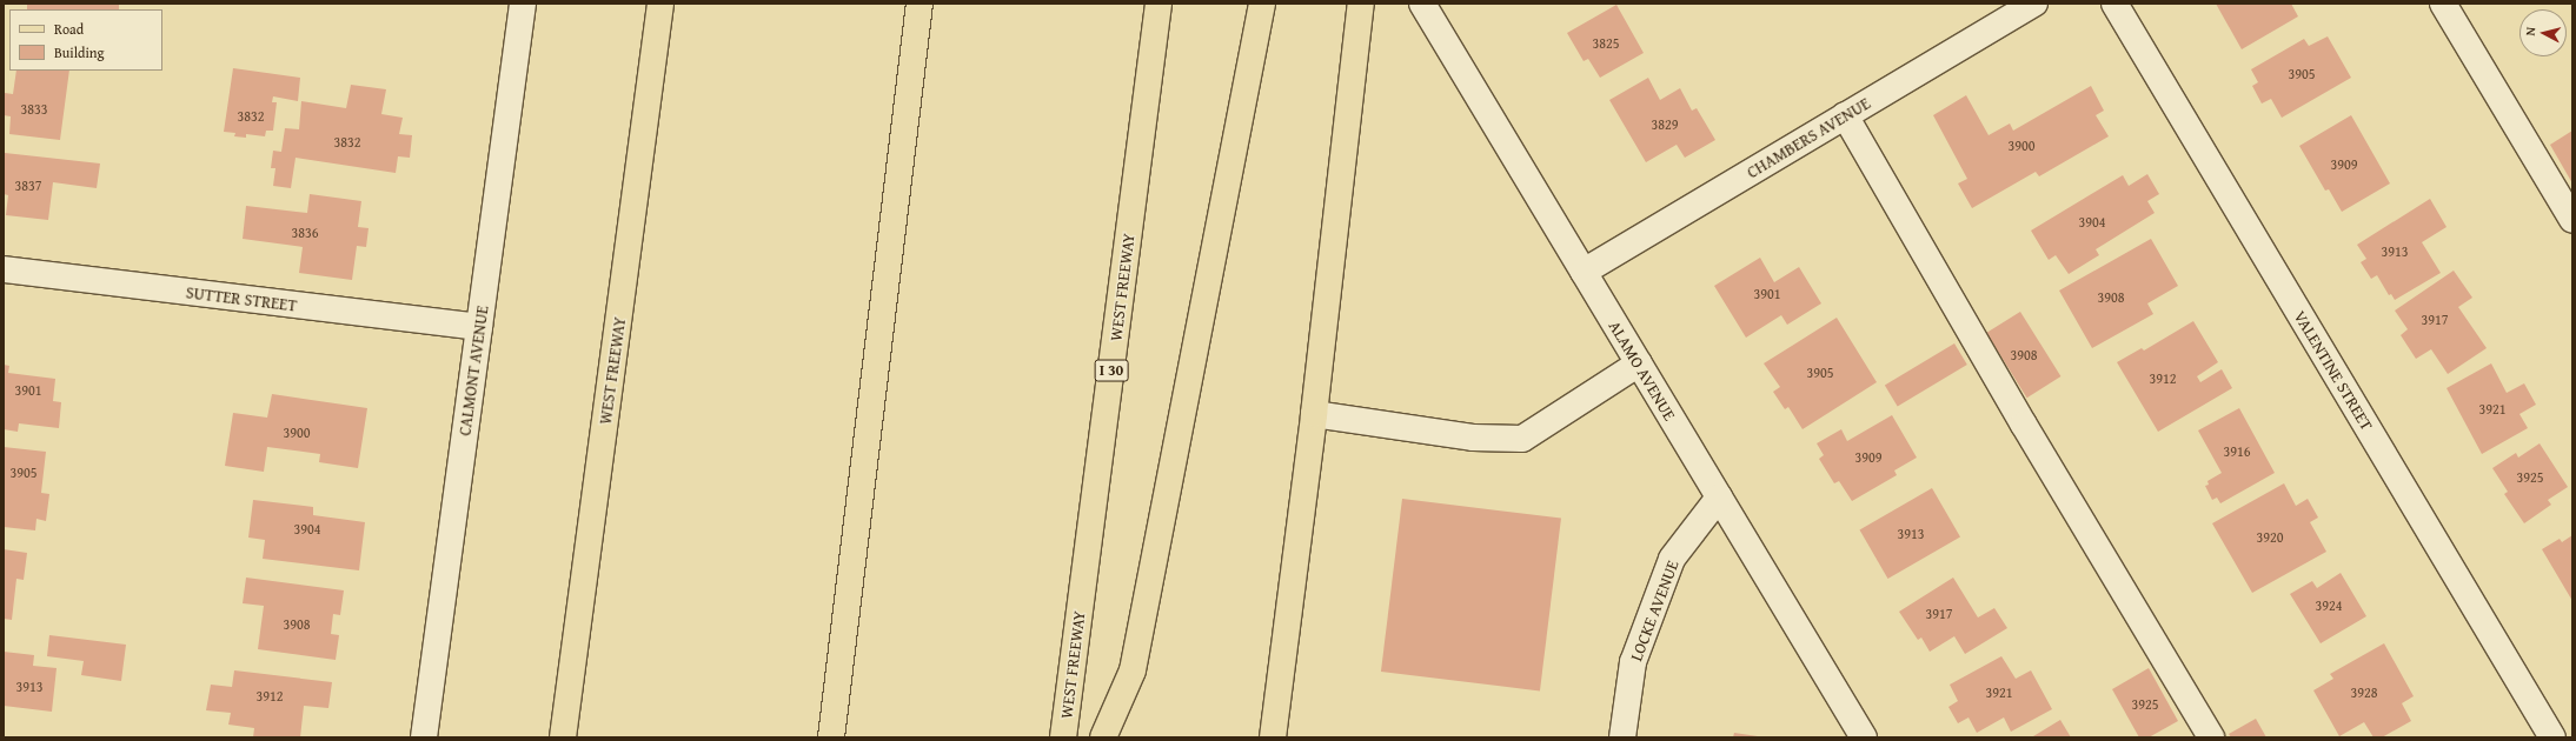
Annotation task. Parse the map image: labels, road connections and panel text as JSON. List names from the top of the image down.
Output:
{
  "streets": {
    "main road": ["WEST FREEWAY", "I 30"],
    "street": [
      "CHAMBERS AVENUE",
      "SUTTER STREET",
      "CALMONT AVENUE",
      "ALAMO AVENUE",
      "VALENTINE STREET",
      "LOCKE AVENUE"
    ]
  },
  "crossings": [
    ["CHAMBERS AVENUE", "ALAMO AVENUE"],
    ["SUTTER STREET", "CALMONT AVENUE"],
    ["ALAMO AVENUE", "LOCKE AVENUE"]
  ],
  "house_numbers": [
    "3825",
    "3905",
    "3833",
    "3832",
    "3829",
    "3832",
    "3900",
    "3909",
    "3837",
    "3904",
    "3836",
    "3913",
    "3901",
    "3908",
    "3917",
    "3908",
    "3905",
    "3912",
    "3901",
    "3921",
    "3900",
    "3916",
    "3909",
    "3905",
    "3925",
    "3904",
    "3913",
    "3920",
    "3924",
    "3917",
    "3908",
    "3913",
    "3921",
    "3928",
    "3912",
    "3925"
  ],
  "legend": ["Road", "Building"],
  "north": "left"
}
